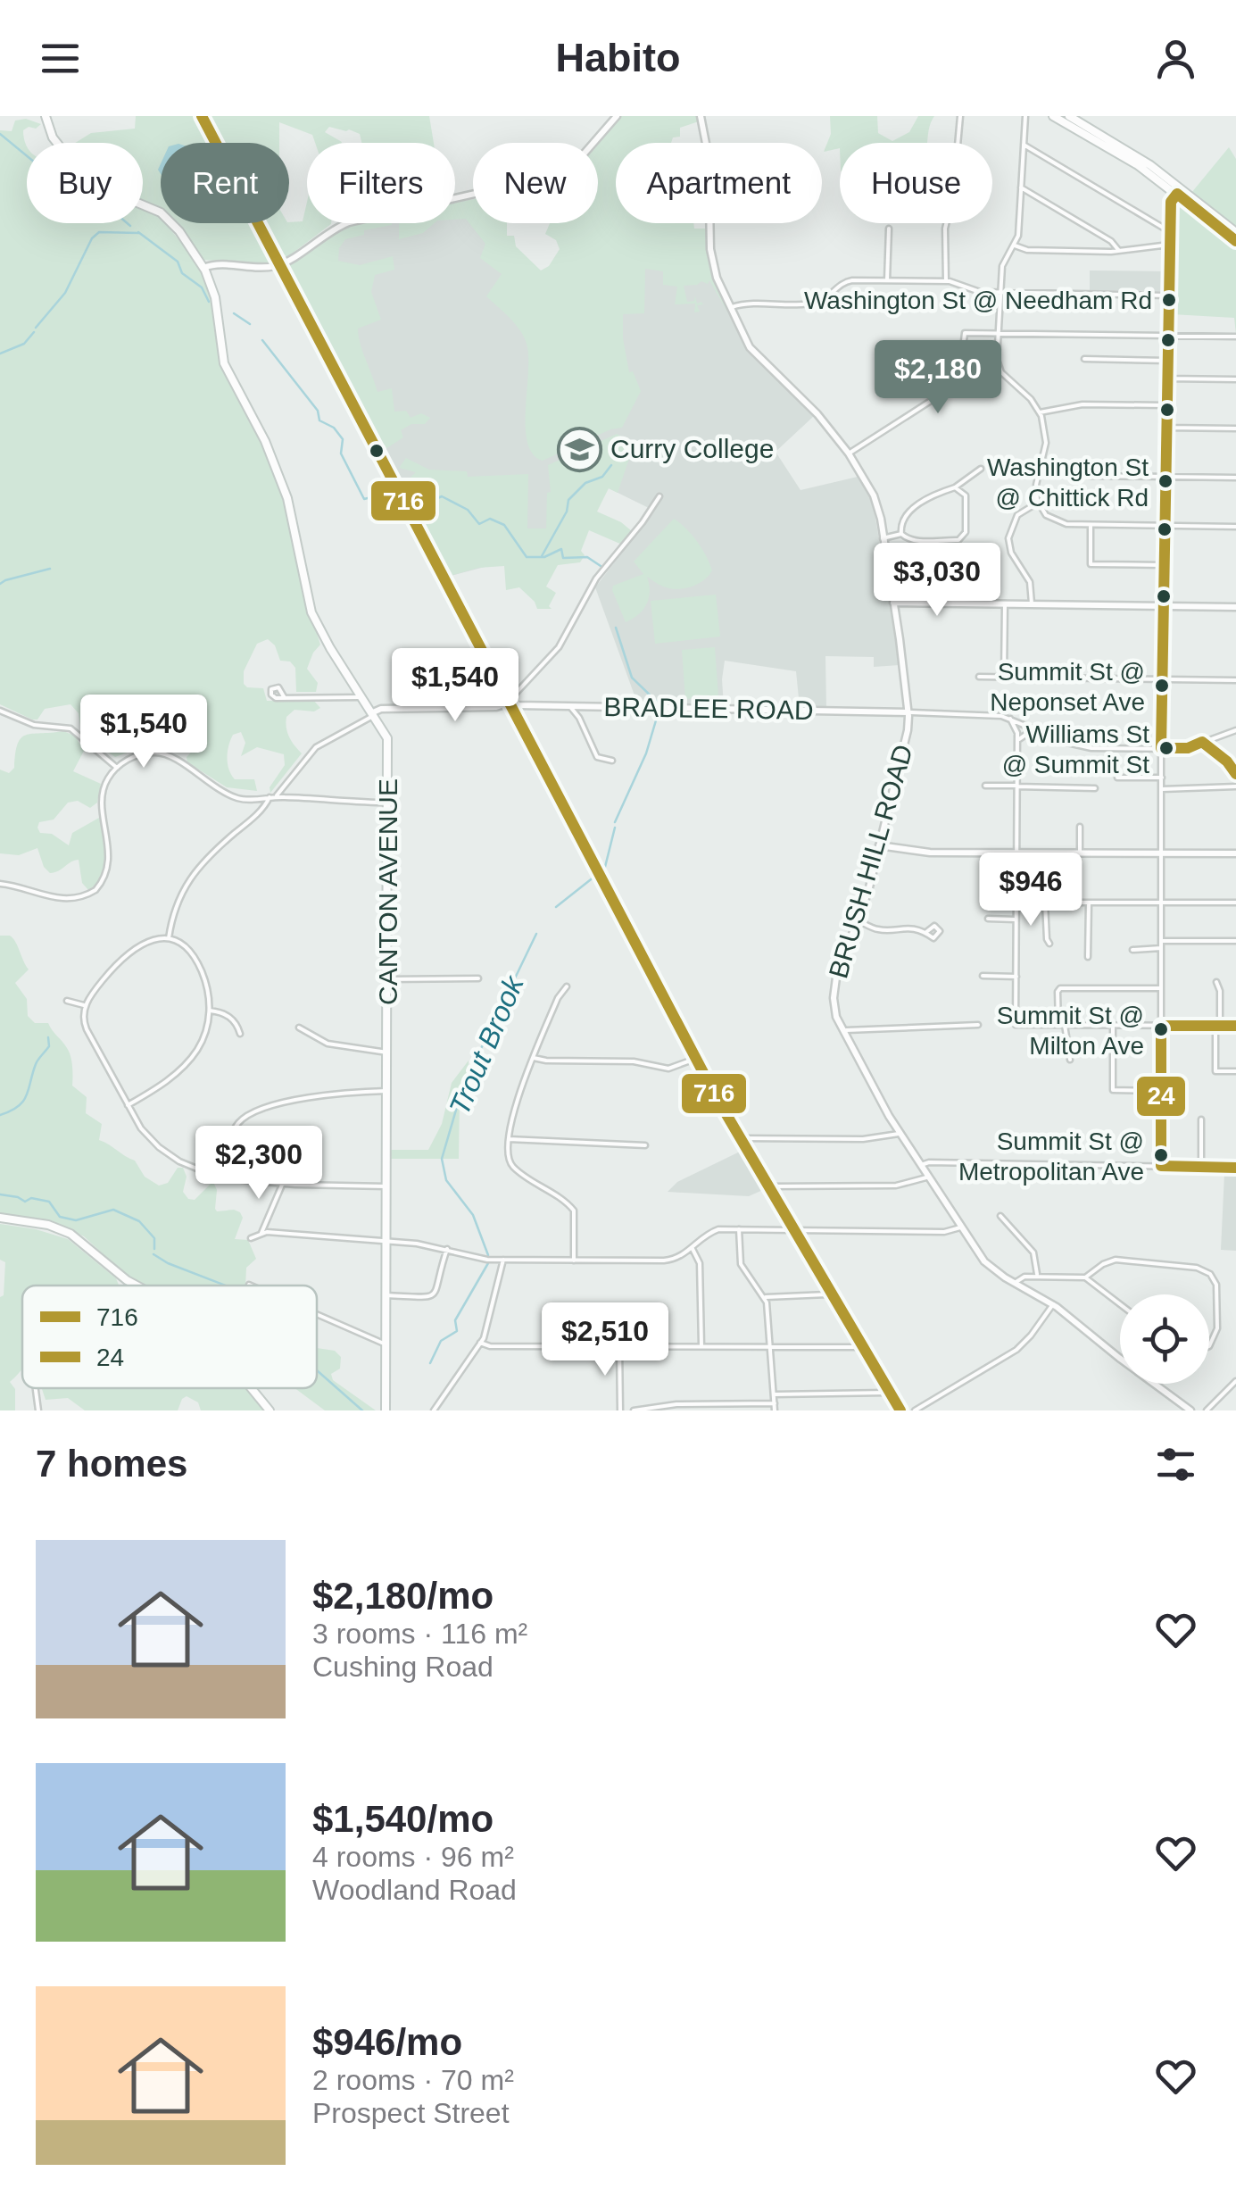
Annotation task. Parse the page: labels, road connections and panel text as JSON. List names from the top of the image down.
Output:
{
  "streets": {
    "main road": ["CANTON AVENUE"],
    "street": ["BRADLEE ROAD", "BRUSH HILL ROAD"]
  },
  "crossings": [
    ["BRADLEE ROAD", "BRUSH HILL ROAD"],
    ["BRADLEE ROAD", "CANTON AVENUE"]
  ],
  "water": ["Trout Brook"],
  "places": {
    "other": [
      "Washington St @ Needham Rd",
      "Washington St @ Chittick Rd",
      "Summit St @ Neponset Ave",
      "Williams St @ Summit St",
      "Summit St @ Milton Ave",
      "Summit St @ Metropolitan Ave"
    ],
    "school or university": ["Curry College"]
  },
  "lines": ["transit line 716", "transit line 24"],
  "legend": ["716", "24"],
  "page": {
    "header": "Habito",
    "chip": [
      "Buy",
      "Rent",
      "Filters",
      "New",
      "Apartment",
      "House"
    ],
    "price": [
      "$2,180",
      "$3,030",
      "$1,540",
      "$1,540",
      "$946",
      "$2,300",
      "$2,510"
    ],
    "heading": "7 homes",
    "list": [
      {
        "name": "$2,180/mo",
        "note": "3 rooms · 116 m² · Cushing Road"
      },
      {
        "name": "$1,540/mo",
        "note": "4 rooms · 96 m² · Woodland Road"
      },
      {
        "name": "$946/mo",
        "note": "2 rooms · 70 m² · Prospect Street"
      }
    ]
  }
}
